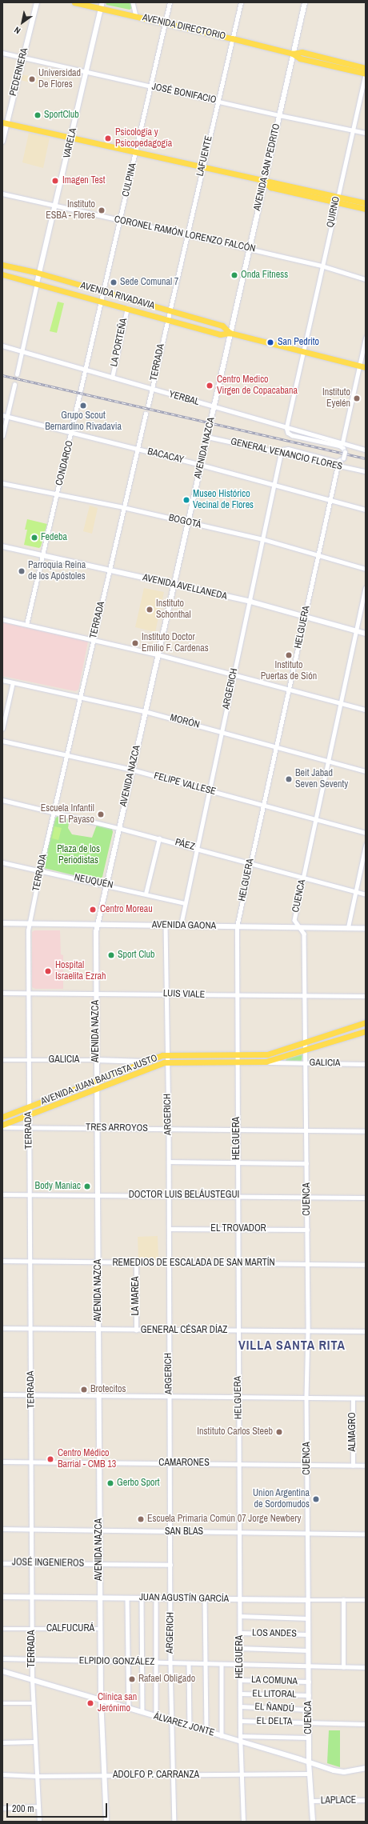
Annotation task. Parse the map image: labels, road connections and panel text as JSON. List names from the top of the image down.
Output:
{
  "streets": {
    "main road": [
      "AVENIDA DIRECTORIO",
      "PEDERNERA",
      "VARELA",
      "AVENIDA SAN PEDRITO",
      "AVENIDA RIVADAVIA",
      "AVENIDA NAZCA",
      "AVENIDA AVELLANEDA",
      "CUENCA",
      "AVENIDA GAONA",
      "GALICIA",
      "AVENIDA JUAN BAUTISTA JUSTO",
      "JUAN AGUSTÍN GARCÍA",
      "ÁLVAREZ JONTE"
    ],
    "street": [
      "JOSÉ BONIFACIO",
      "LAFUENTE",
      "CULPINA",
      "QUIRNO",
      "CORONEL RAMÓN LORENZO FALCÓN",
      "LA PORTEÑA",
      "TERRADA",
      "YERBAL",
      "GENERAL VENANCIO FLORES",
      "BACACAY",
      "CONDARCO",
      "BOGOTÁ",
      "HELGUERA",
      "ARGERICH",
      "MORÓN",
      "FELIPE VALLESE",
      "PÁEZ",
      "NEUQUÉN",
      "LUIS VIALE",
      "TRES ARROYOS",
      "DOCTOR LUIS BELÁUSTEGUI",
      "EL TROVADOR",
      "REMEDIOS DE ESCALADA DE SAN MARTÍN",
      "LA MAREA",
      "GENERAL CÉSAR DÍAZ",
      "ALMAGRO",
      "CAMARONES",
      "SAN BLAS",
      "JOSÉ INGENIEROS",
      "CALFUCURÁ",
      "LOS ANDES",
      "ELPIDIO GONZÁLEZ",
      "LA COMUNA",
      "EL LITORAL",
      "EL ÑANDÚ",
      "EL DELTA",
      "ADOLFO P. CARRANZA",
      "LAPLACE"
    ]
  },
  "crossings": [
    ["AVENIDA DIRECTORIO", "VARELA"],
    ["AVENIDA DIRECTORIO", "LAFUENTE"],
    ["AVENIDA DIRECTORIO", "AVENIDA SAN PEDRITO"],
    ["AVENIDA DIRECTORIO", "CULPINA"],
    ["AVENIDA DIRECTORIO", "QUIRNO"],
    ["PEDERNERA", "JOSÉ BONIFACIO"],
    ["JOSÉ BONIFACIO", "VARELA"],
    ["JOSÉ BONIFACIO", "LAFUENTE"],
    ["JOSÉ BONIFACIO", "AVENIDA SAN PEDRITO"],
    ["JOSÉ BONIFACIO", "CULPINA"],
    ["JOSÉ BONIFACIO", "QUIRNO"],
    ["VARELA", "CORONEL RAMÓN LORENZO FALCÓN"],
    ["VARELA", "AVENIDA RIVADAVIA"],
    ["LAFUENTE", "CORONEL RAMÓN LORENZO FALCÓN"],
    ["LAFUENTE", "AVENIDA RIVADAVIA"],
    ["LAFUENTE", "TERRADA"],
    ["AVENIDA SAN PEDRITO", "CORONEL RAMÓN LORENZO FALCÓN"],
    ["AVENIDA SAN PEDRITO", "AVENIDA RIVADAVIA"],
    ["AVENIDA SAN PEDRITO", "AVENIDA NAZCA"],
    ["CULPINA", "CORONEL RAMÓN LORENZO FALCÓN"],
    ["CULPINA", "AVENIDA RIVADAVIA"],
    ["CULPINA", "CONDARCO"],
    ["QUIRNO", "CORONEL RAMÓN LORENZO FALCÓN"],
    ["QUIRNO", "AVENIDA RIVADAVIA"],
    ["AVENIDA RIVADAVIA", "LA PORTEÑA"],
    ["AVENIDA RIVADAVIA", "TERRADA"],
    ["AVENIDA RIVADAVIA", "AVENIDA NAZCA"],
    ["AVENIDA RIVADAVIA", "CONDARCO"],
    ["LA PORTEÑA", "YERBAL"],
    ["TERRADA", "YERBAL"],
    ["TERRADA", "BACACAY"],
    ["TERRADA", "BOGOTÁ"],
    ["TERRADA", "AVENIDA AVELLANEDA"],
    ["TERRADA", "MORÓN"],
    ["TERRADA", "FELIPE VALLESE"],
    ["TERRADA", "PÁEZ"],
    ["TERRADA", "NEUQUÉN"],
    ["TERRADA", "AVENIDA GAONA"],
    ["TERRADA", "LUIS VIALE"],
    ["TERRADA", "GALICIA"],
    ["TERRADA", "AVENIDA JUAN BAUTISTA JUSTO"],
    ["TERRADA", "TRES ARROYOS"],
    ["TERRADA", "DOCTOR LUIS BELÁUSTEGUI"],
    ["TERRADA", "REMEDIOS DE ESCALADA DE SAN MARTÍN"],
    ["TERRADA", "GENERAL CÉSAR DÍAZ"],
    ["TERRADA", "CAMARONES"],
    ["TERRADA", "SAN BLAS"],
    ["TERRADA", "JOSÉ INGENIEROS"],
    ["TERRADA", "JUAN AGUSTÍN GARCÍA"],
    ["TERRADA", "CALFUCURÁ"],
    ["TERRADA", "ELPIDIO GONZÁLEZ"],
    ["TERRADA", "ÁLVAREZ JONTE"],
    ["TERRADA", "ADOLFO P. CARRANZA"],
    ["YERBAL", "AVENIDA NAZCA"],
    ["YERBAL", "CONDARCO"],
    ["AVENIDA NAZCA", "GENERAL VENANCIO FLORES"],
    ["AVENIDA NAZCA", "BACACAY"],
    ["AVENIDA NAZCA", "BOGOTÁ"],
    ["AVENIDA NAZCA", "AVENIDA AVELLANEDA"],
    ["AVENIDA NAZCA", "MORÓN"],
    ["AVENIDA NAZCA", "FELIPE VALLESE"],
    ["AVENIDA NAZCA", "PÁEZ"],
    ["AVENIDA NAZCA", "NEUQUÉN"],
    ["AVENIDA NAZCA", "AVENIDA GAONA"],
    ["AVENIDA NAZCA", "LUIS VIALE"],
    ["AVENIDA NAZCA", "GALICIA"],
    ["AVENIDA NAZCA", "AVENIDA JUAN BAUTISTA JUSTO"],
    ["AVENIDA NAZCA", "TRES ARROYOS"],
    ["AVENIDA NAZCA", "DOCTOR LUIS BELÁUSTEGUI"],
    ["AVENIDA NAZCA", "REMEDIOS DE ESCALADA DE SAN MARTÍN"],
    ["AVENIDA NAZCA", "GENERAL CÉSAR DÍAZ"],
    ["AVENIDA NAZCA", "CAMARONES"],
    ["AVENIDA NAZCA", "SAN BLAS"],
    ["AVENIDA NAZCA", "JOSÉ INGENIEROS"],
    ["AVENIDA NAZCA", "JUAN AGUSTÍN GARCÍA"],
    ["AVENIDA NAZCA", "CALFUCURÁ"],
    ["AVENIDA NAZCA", "ELPIDIO GONZÁLEZ"],
    ["AVENIDA NAZCA", "ÁLVAREZ JONTE"],
    ["AVENIDA NAZCA", "ADOLFO P. CARRANZA"],
    ["GENERAL VENANCIO FLORES", "HELGUERA"],
    ["GENERAL VENANCIO FLORES", "ARGERICH"],
    ["BACACAY", "CONDARCO"],
    ["BACACAY", "HELGUERA"],
    ["BACACAY", "ARGERICH"],
    ["CONDARCO", "BOGOTÁ"],
    ["CONDARCO", "AVENIDA AVELLANEDA"],
    ["BOGOTÁ", "HELGUERA"],
    ["BOGOTÁ", "ARGERICH"],
    ["AVENIDA AVELLANEDA", "HELGUERA"],
    ["AVENIDA AVELLANEDA", "ARGERICH"],
    ["AVENIDA AVELLANEDA", "CUENCA"],
    ["HELGUERA", "MORÓN"],
    ["HELGUERA", "FELIPE VALLESE"],
    ["HELGUERA", "PÁEZ"],
    ["HELGUERA", "AVENIDA GAONA"],
    ["HELGUERA", "LUIS VIALE"],
    ["HELGUERA", "AVENIDA JUAN BAUTISTA JUSTO"],
    ["HELGUERA", "TRES ARROYOS"],
    ["HELGUERA", "DOCTOR LUIS BELÁUSTEGUI"],
    ["HELGUERA", "EL TROVADOR"],
    ["HELGUERA", "REMEDIOS DE ESCALADA DE SAN MARTÍN"],
    ["HELGUERA", "GENERAL CÉSAR DÍAZ"],
    ["HELGUERA", "CAMARONES"],
    ["HELGUERA", "SAN BLAS"],
    ["HELGUERA", "JUAN AGUSTÍN GARCÍA"],
    ["HELGUERA", "LOS ANDES"],
    ["HELGUERA", "ELPIDIO GONZÁLEZ"],
    ["HELGUERA", "LA COMUNA"],
    ["HELGUERA", "EL LITORAL"],
    ["HELGUERA", "EL ÑANDÚ"],
    ["HELGUERA", "EL DELTA"],
    ["HELGUERA", "ÁLVAREZ JONTE"],
    ["HELGUERA", "ADOLFO P. CARRANZA"],
    ["ARGERICH", "MORÓN"],
    ["ARGERICH", "FELIPE VALLESE"],
    ["ARGERICH", "PÁEZ"],
    ["ARGERICH", "NEUQUÉN"],
    ["ARGERICH", "AVENIDA GAONA"],
    ["ARGERICH", "LUIS VIALE"],
    ["ARGERICH", "AVENIDA JUAN BAUTISTA JUSTO"],
    ["ARGERICH", "TRES ARROYOS"],
    ["ARGERICH", "DOCTOR LUIS BELÁUSTEGUI"],
    ["ARGERICH", "EL TROVADOR"],
    ["ARGERICH", "REMEDIOS DE ESCALADA DE SAN MARTÍN"],
    ["ARGERICH", "GENERAL CÉSAR DÍAZ"],
    ["ARGERICH", "CAMARONES"],
    ["ARGERICH", "SAN BLAS"],
    ["ARGERICH", "JOSÉ INGENIEROS"],
    ["ARGERICH", "JUAN AGUSTÍN GARCÍA"],
    ["ARGERICH", "ELPIDIO GONZÁLEZ"],
    ["ARGERICH", "ÁLVAREZ JONTE"],
    ["ARGERICH", "ADOLFO P. CARRANZA"],
    ["MORÓN", "CUENCA"],
    ["FELIPE VALLESE", "CUENCA"],
    ["PÁEZ", "CUENCA"],
    ["CUENCA", "AVENIDA GAONA"],
    ["CUENCA", "LUIS VIALE"],
    ["CUENCA", "GALICIA"],
    ["CUENCA", "AVENIDA JUAN BAUTISTA JUSTO"],
    ["CUENCA", "TRES ARROYOS"],
    ["CUENCA", "DOCTOR LUIS BELÁUSTEGUI"],
    ["CUENCA", "EL TROVADOR"],
    ["CUENCA", "REMEDIOS DE ESCALADA DE SAN MARTÍN"],
    ["CUENCA", "GENERAL CÉSAR DÍAZ"],
    ["CUENCA", "CAMARONES"],
    ["CUENCA", "SAN BLAS"],
    ["CUENCA", "JUAN AGUSTÍN GARCÍA"],
    ["CUENCA", "LOS ANDES"],
    ["CUENCA", "ELPIDIO GONZÁLEZ"],
    ["CUENCA", "LA COMUNA"],
    ["CUENCA", "EL LITORAL"],
    ["CUENCA", "EL ÑANDÚ"],
    ["CUENCA", "EL DELTA"],
    ["CUENCA", "ÁLVAREZ JONTE"],
    ["CUENCA", "ADOLFO P. CARRANZA"],
    ["CUENCA", "LAPLACE"],
    ["GALICIA", "AVENIDA JUAN BAUTISTA JUSTO"],
    ["AVENIDA JUAN BAUTISTA JUSTO", "TRES ARROYOS"],
    ["REMEDIOS DE ESCALADA DE SAN MARTÍN", "LA MAREA"],
    ["LA MAREA", "GENERAL CÉSAR DÍAZ"],
    ["ALMAGRO", "CAMARONES"]
  ],
  "districts": ["VILLA SANTA RITA"],
  "parks": ["Plaza de los Periodistas"],
  "places": [
    "Universidad De Flores",
    "SportClub",
    "Psicología y Psicopedagogía",
    "Imagen Test",
    "Instituto ESBA - Flores",
    "Onda Fitness",
    "Sede Comunal 7",
    "San Pedrito",
    "Centro Medico Virgen de Copacabana",
    "Instituto Eyelén",
    "Grupo Scout Bernardino Rivadavia",
    "Museo Histórico Vecinal de Flores",
    "Fedeba",
    "Parroquia Reina de los Apóstoles",
    "Instituto Schonthal",
    "Instituto Doctor Emilio F. Cardenas",
    "Instituto Puertas de Sión",
    "Beit Jabad Seven Seventy",
    "Escuela Infantil El Payaso",
    "Centro Moreau",
    "Sport Club",
    "Hospital Israelita Ezrah",
    "Body Maniac",
    "Brotecitos",
    "Instituto Carlos Steeb",
    "Centro Médico Barrial - CMB 13",
    "Gerbo Sport",
    "Union Argentina de Sordomudos",
    "Escuela Primaria Común 07 Jorge Newbery",
    "Rafael Obligado",
    "Clínica san Jerónimo"
  ],
  "scale_bar": "200 m",
  "north": "bottom left"
}
